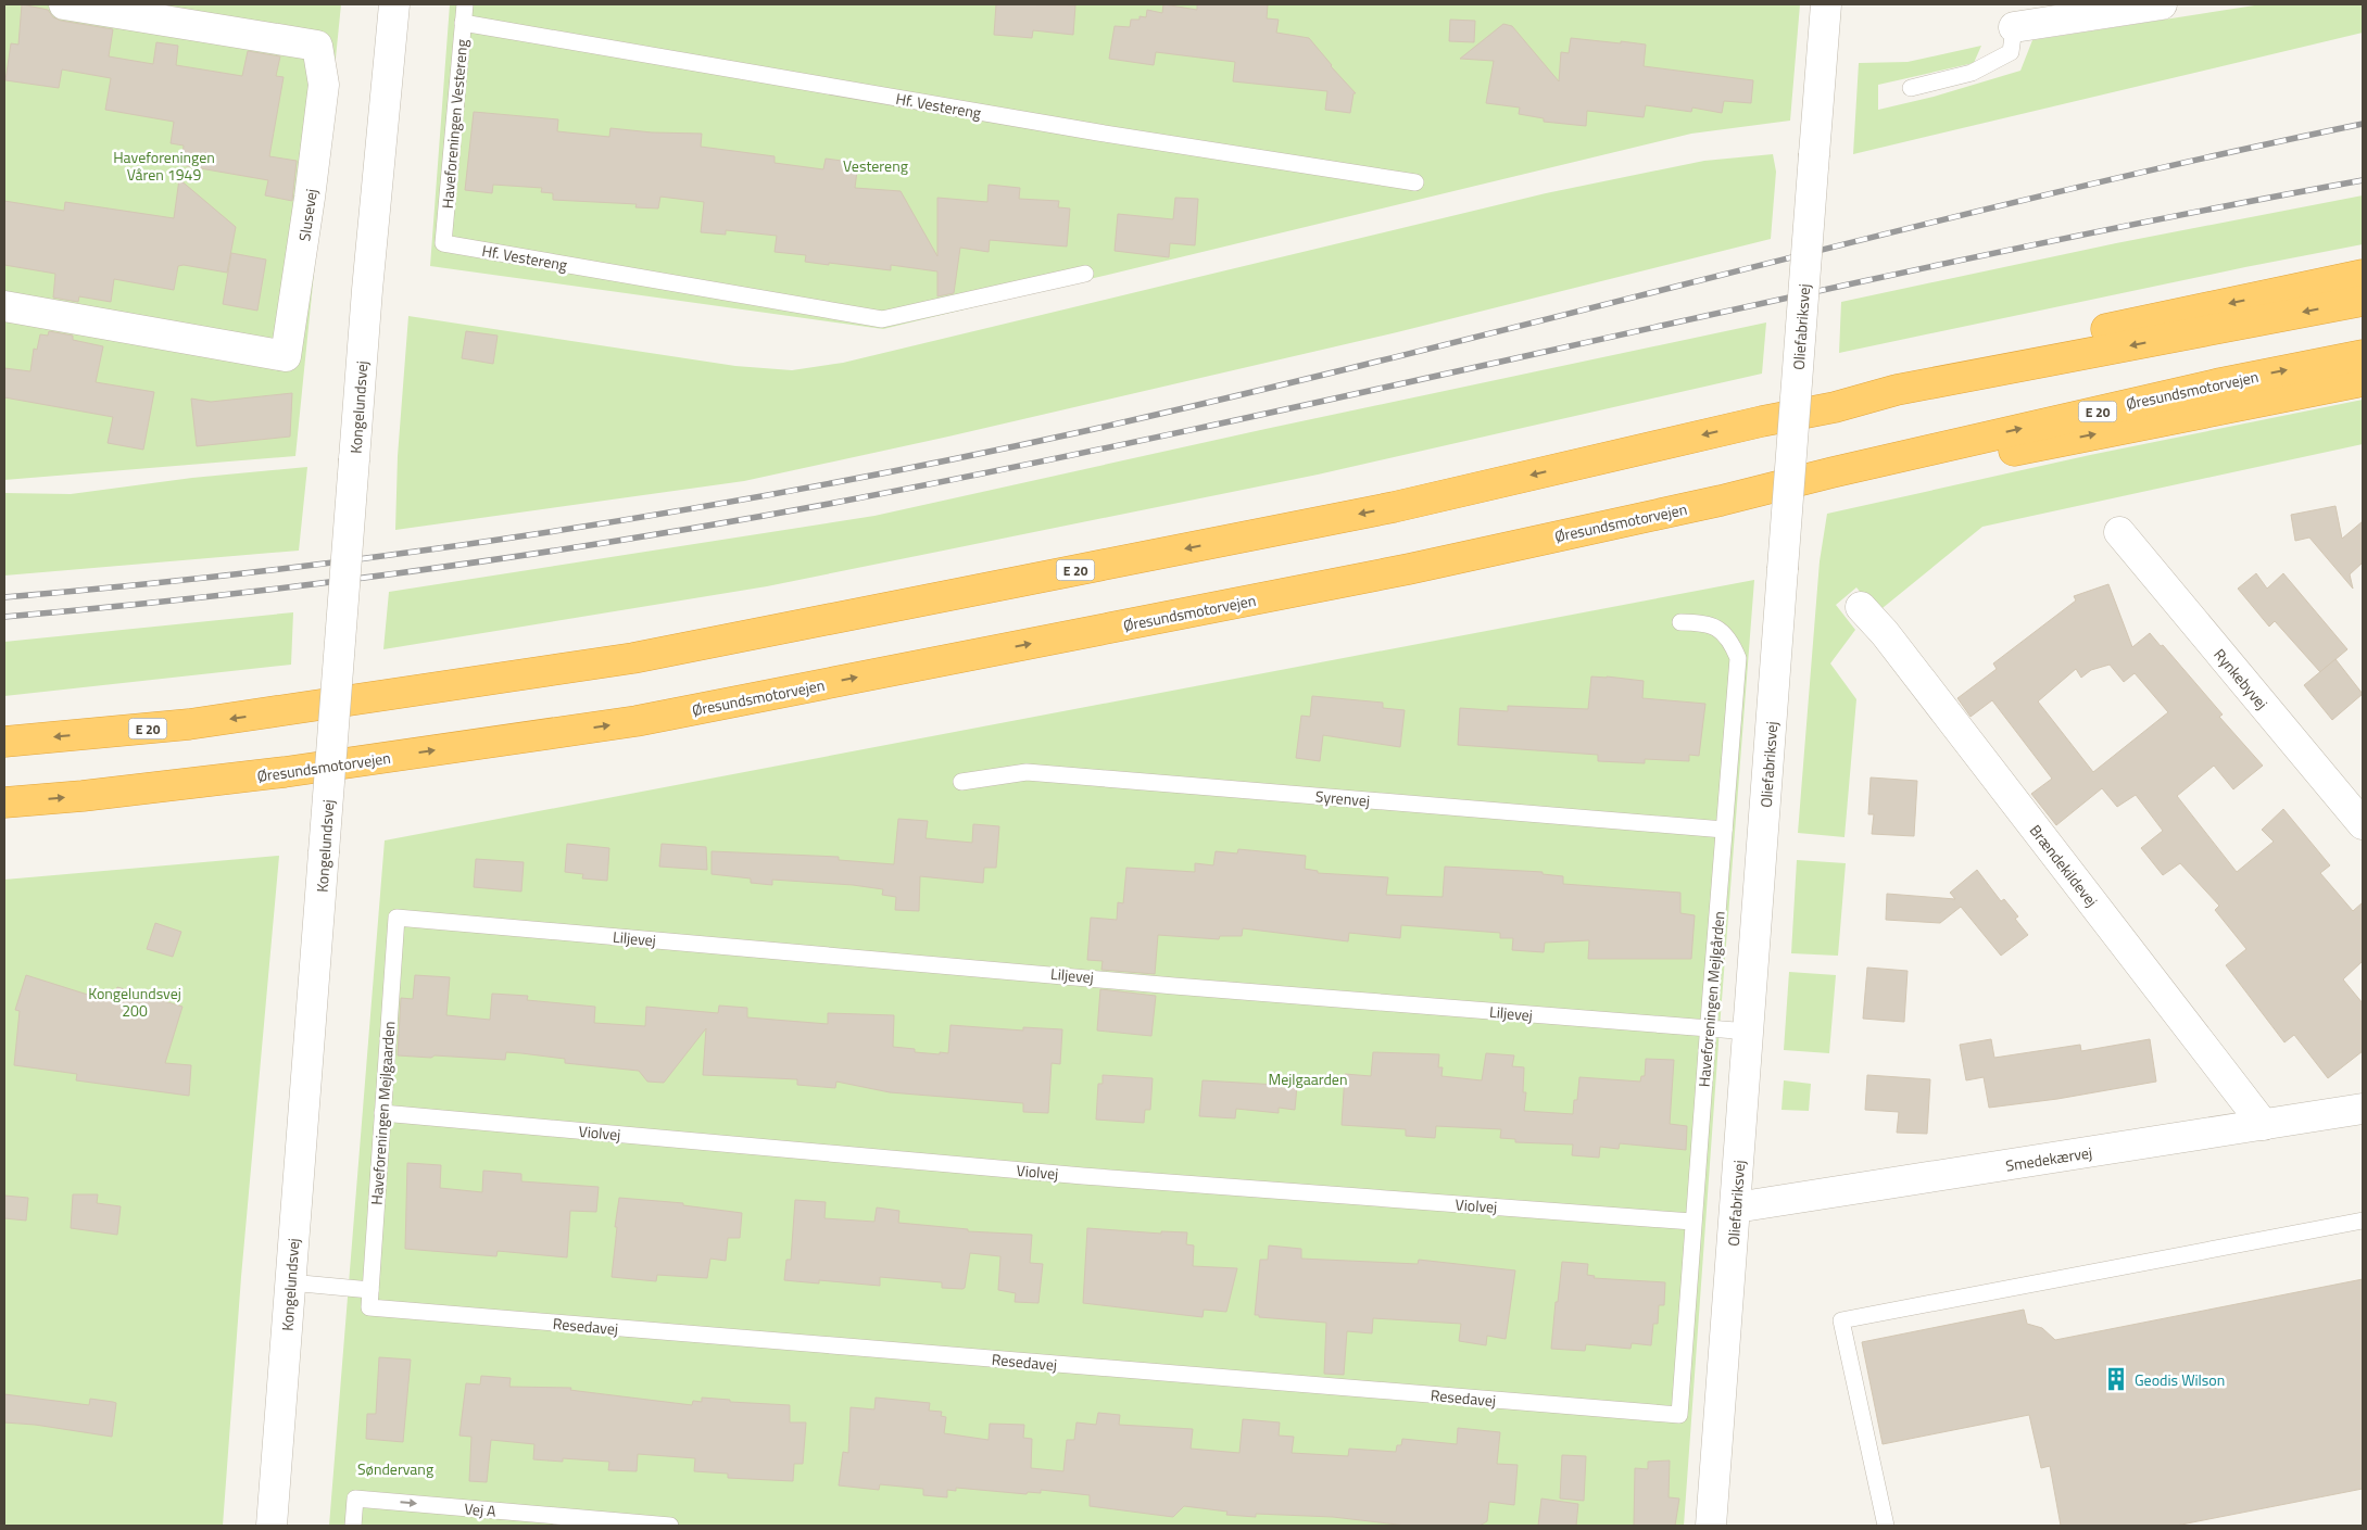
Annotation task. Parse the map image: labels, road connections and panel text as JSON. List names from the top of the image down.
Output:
{
  "streets": {
    "highway": ["Øresundsmotorvejen", "E 20"],
    "street": [
      "Slusevej",
      "Oliefabriksvej",
      "Kongelundsvej",
      "Rynkebyvej",
      "Brændekildevej",
      "Smedekærvej"
    ],
    "lane": [
      "Hf. Vestereng",
      "Haveforeningen Vestereng",
      "Syrenvej",
      "Liljevej",
      "Haveforeningen Mejlgården",
      "Haveforeningen Mejlgaarden",
      "Violvej",
      "Resedavej",
      "Vej A"
    ]
  },
  "crossings": [
    ["Hf. Vestereng", "Haveforeningen Vestereng"],
    ["Oliefabriksvej", "Liljevej"],
    ["Oliefabriksvej", "Smedekærvej"],
    ["Syrenvej", "Haveforeningen Mejlgården"],
    ["Brændekildevej", "Smedekærvej"],
    ["Liljevej", "Haveforeningen Mejlgården"],
    ["Liljevej", "Haveforeningen Mejlgaarden"],
    ["Haveforeningen Mejlgården", "Violvej"],
    ["Haveforeningen Mejlgården", "Resedavej"],
    ["Haveforeningen Mejlgaarden", "Violvej"],
    ["Haveforeningen Mejlgaarden", "Resedavej"]
  ],
  "one_way": ["Vej A"],
  "parks": [
    "Haveforeningen Våren 1949",
    "Vestereng",
    "Kongelundsvej 200",
    "Mejlgaarden",
    "Søndervang"
  ],
  "places": {
    "building": ["Geodis Wilson"]
  }
}
